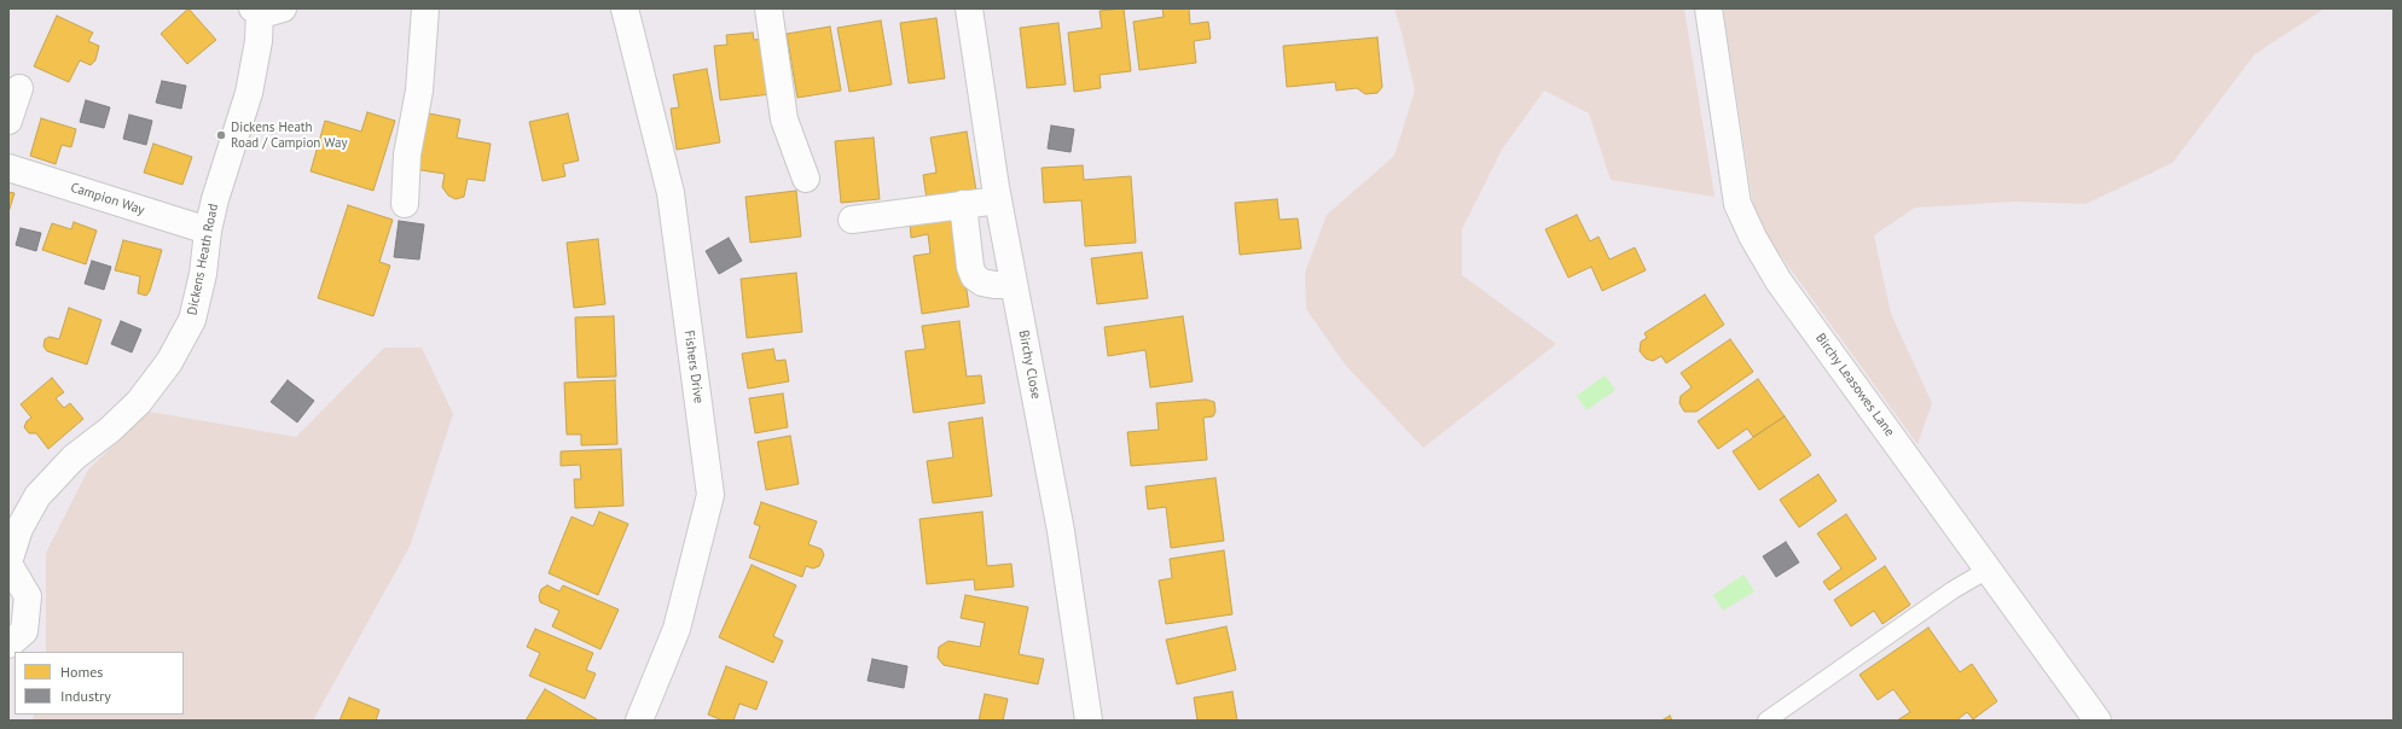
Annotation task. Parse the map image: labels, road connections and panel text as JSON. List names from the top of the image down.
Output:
{
  "streets": {
    "street": [
      "Campion Way",
      "Dickens Heath Road",
      "Birchy Close",
      "Fishers Drive",
      "Birchy Leasowes Lane"
    ]
  },
  "crossings": [
    ["Campion Way", "Dickens Heath Road"]
  ],
  "places": ["Dickens Heath Road / Campion Way"],
  "legend": ["Homes", "Industry"]
}
